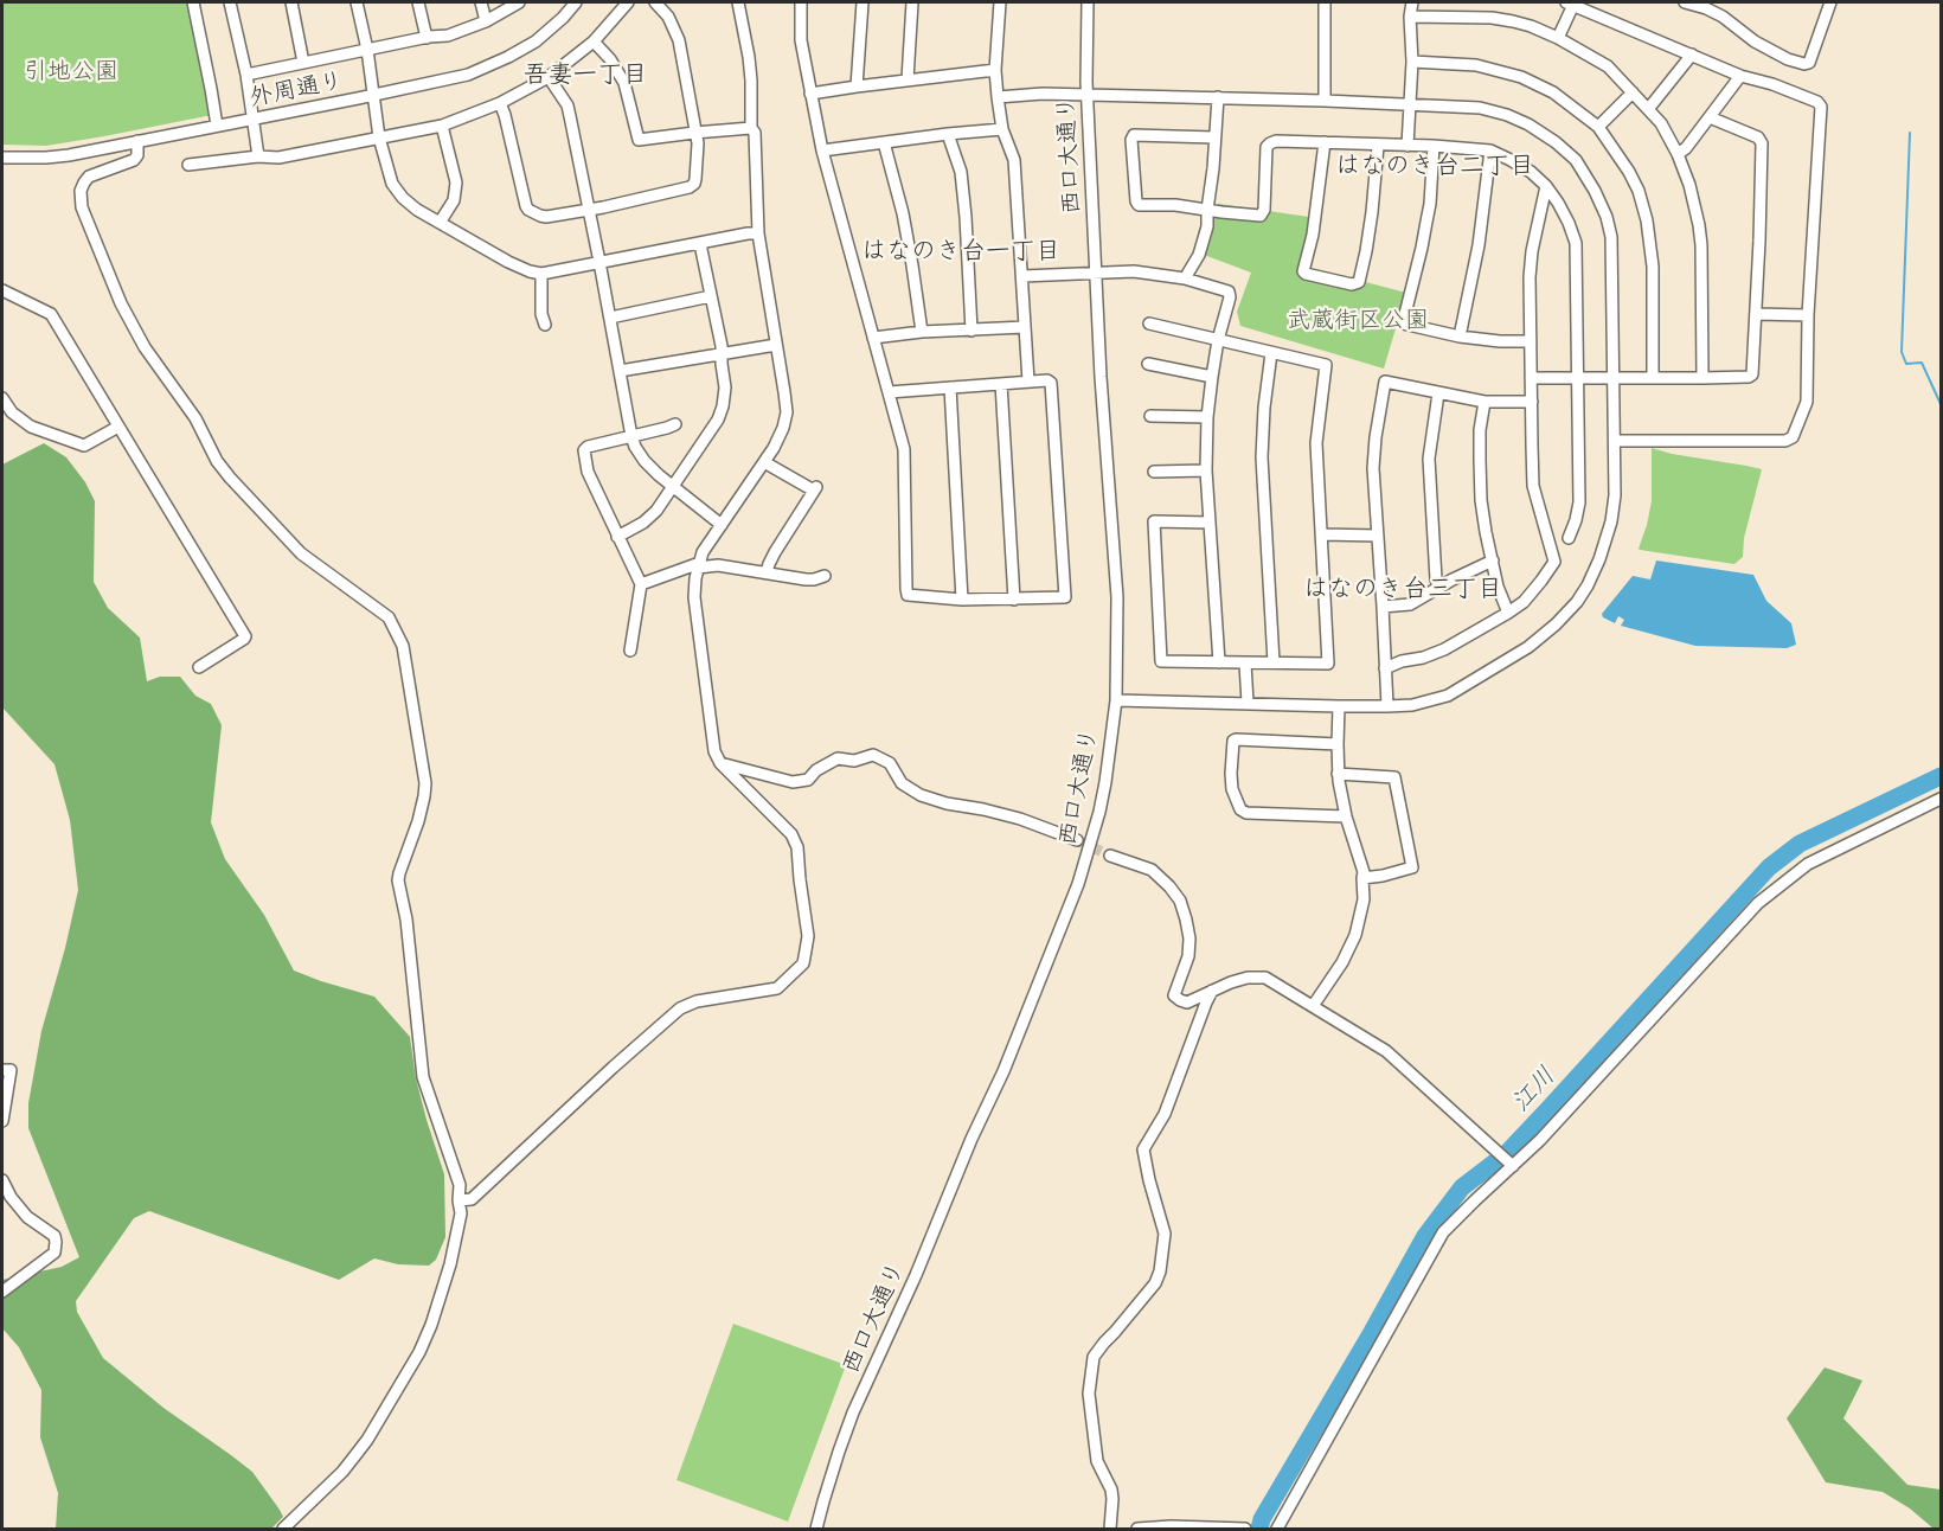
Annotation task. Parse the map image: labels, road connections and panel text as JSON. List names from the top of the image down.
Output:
{
  "streets": {
    "street": ["外周通り", "西口大通り"]
  },
  "districts": [
    "吾妻一丁目",
    "はなのき台二丁目",
    "はなのき台一丁目",
    "はなのき台三丁目"
  ],
  "water": ["江川"],
  "parks": ["引地公園", "武蔵街区公園"]
}
